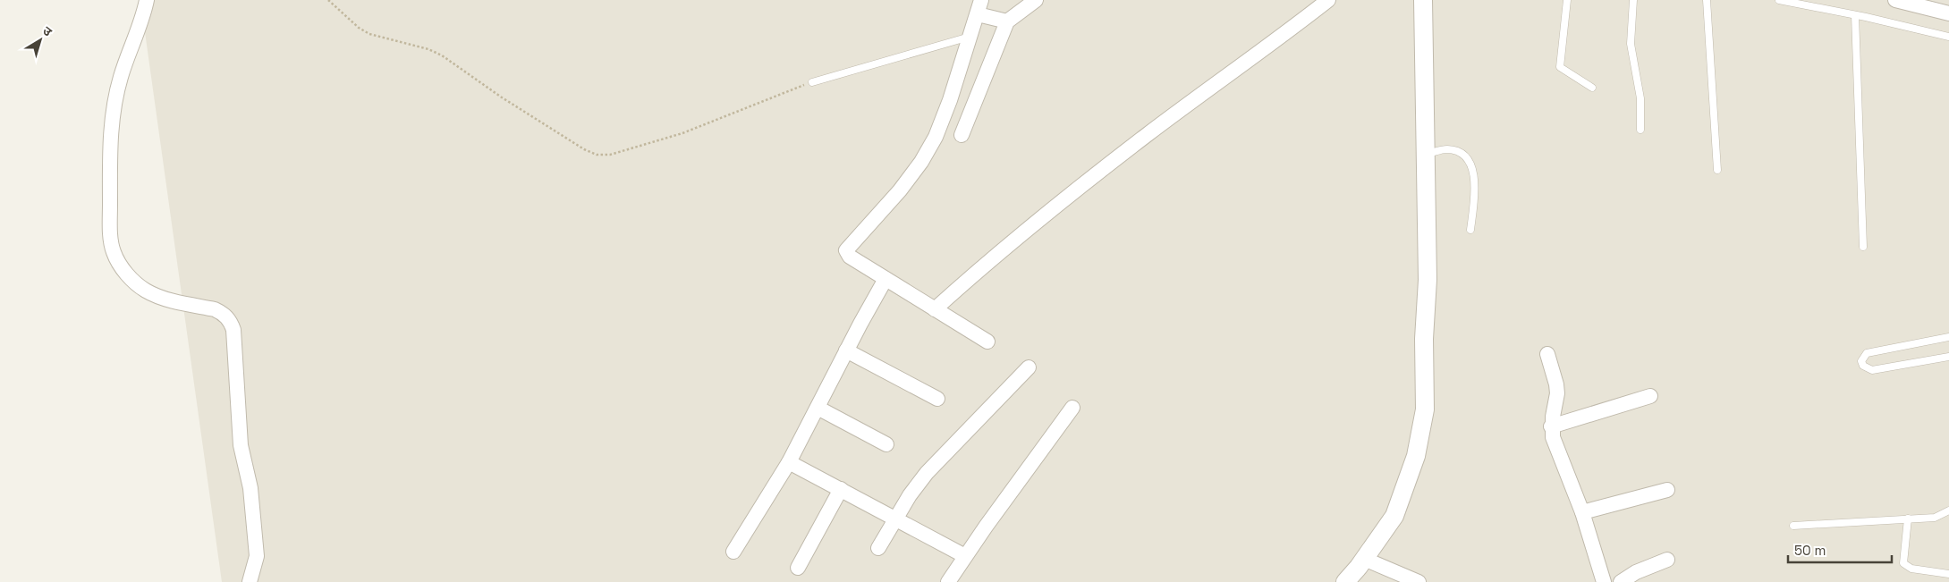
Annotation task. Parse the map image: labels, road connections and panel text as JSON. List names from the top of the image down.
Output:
{
  "scale_bar": "50 m",
  "north": "top right"
}
